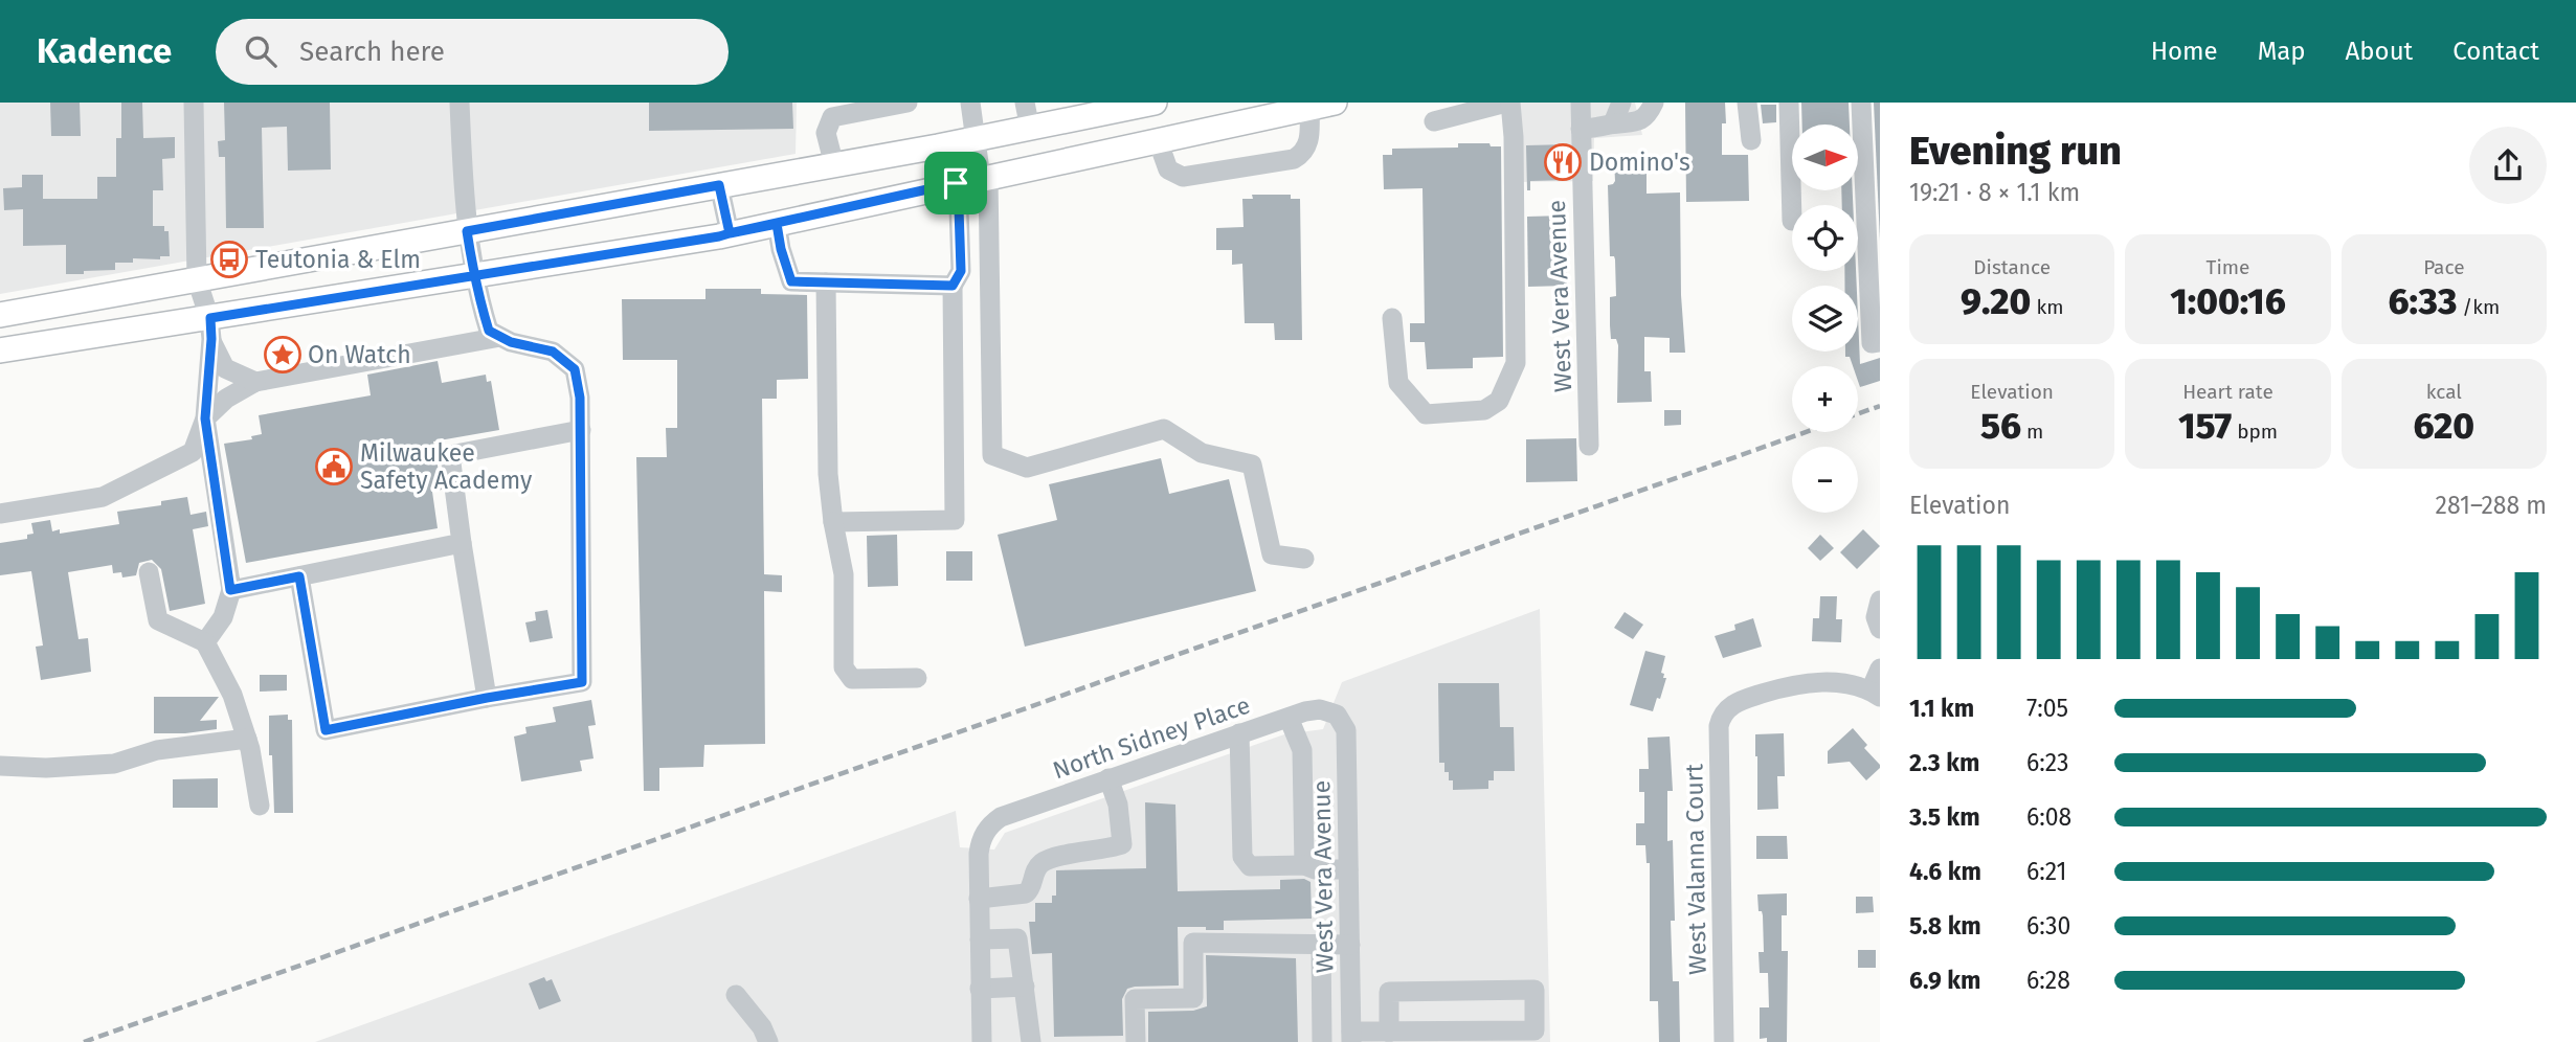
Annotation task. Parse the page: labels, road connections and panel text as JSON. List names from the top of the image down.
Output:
{
  "streets": {
    "street": ["West Vera Avenue", "North Sidney Place", "West Valanna Court"]
  },
  "crossings": [
    ["West Vera Avenue", "North Sidney Place"]
  ],
  "places": {
    "restaurant": ["Domino's"],
    "bus stop": ["Teutonia & Elm"],
    "place": ["On Watch"],
    "public building": ["Milwaukee Safety Academy"]
  },
  "north": "right",
  "page": {
    "header": "Kadence",
    "search": "Search here",
    "nav": [
      "Home",
      "Map",
      "About",
      "Contact"
    ],
    "heading": ["Evening run", "19:21 · 8 × 1.1 km"],
    "map_buttons": ["+", "−"],
    "stats": [
      ["Distance", "9.20 km"],
      ["Time", "1:00:16"],
      ["Pace", "6:33 /km"],
      ["Elevation", "56 m"],
      ["Heart rate", "157 bpm"],
      ["kcal", "620"]
    ],
    "chart": ["Elevation", "281–288 m"],
    "list": [
      {
        "name": "1.1 km",
        "note": "7:05"
      },
      {
        "name": "2.3 km",
        "note": "6:23"
      },
      {
        "name": "3.5 km",
        "note": "6:08"
      },
      {
        "name": "4.6 km",
        "note": "6:21"
      },
      {
        "name": "5.8 km",
        "note": "6:30"
      },
      {
        "name": "6.9 km",
        "note": "6:28"
      }
    ]
  }
}
